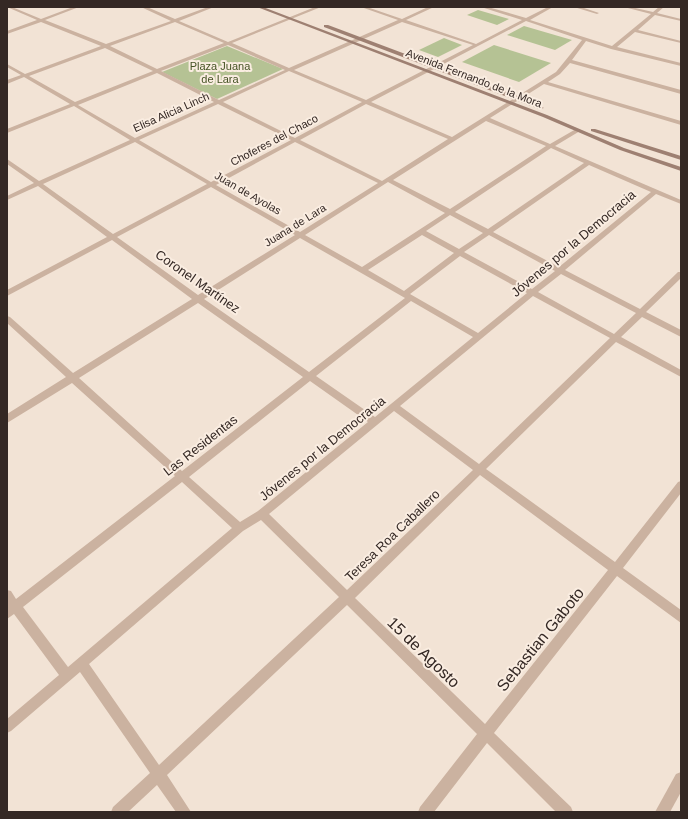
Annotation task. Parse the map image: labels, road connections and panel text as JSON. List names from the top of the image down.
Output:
{
  "streets": {
    "main road": ["Avenida Fernando de la Mora"],
    "street": [
      "Elisa Alicia Linch",
      "Choferes del Chaco",
      "Juan de Ayolas",
      "Juana de Lara",
      "Jóvenes por la Democracia",
      "Coronel Martínez",
      "Las Residentas",
      "Teresa Roa Caballero",
      "Sebastian Gaboto",
      "15 de Agosto"
    ]
  },
  "crossings": [
    ["Avenida Fernando de la Mora", "Elisa Alicia Linch"],
    ["Avenida Fernando de la Mora", "Choferes del Chaco"],
    ["Avenida Fernando de la Mora", "Juana de Lara"],
    ["Elisa Alicia Linch", "Juan de Ayolas"],
    ["Elisa Alicia Linch", "Coronel Martínez"],
    ["Choferes del Chaco", "Juan de Ayolas"],
    ["Choferes del Chaco", "Coronel Martínez"],
    ["Juan de Ayolas", "Juana de Lara"],
    ["Juan de Ayolas", "Jóvenes por la Democracia"],
    ["Juan de Ayolas", "Las Residentas"],
    ["Juana de Lara", "Coronel Martínez"],
    ["Jóvenes por la Democracia", "Coronel Martínez"],
    ["Jóvenes por la Democracia", "15 de Agosto"],
    ["Coronel Martínez", "Las Residentas"],
    ["Teresa Roa Caballero", "15 de Agosto"],
    ["Sebastian Gaboto", "15 de Agosto"]
  ],
  "parks": ["Plaza Juana de Lara"]
}
